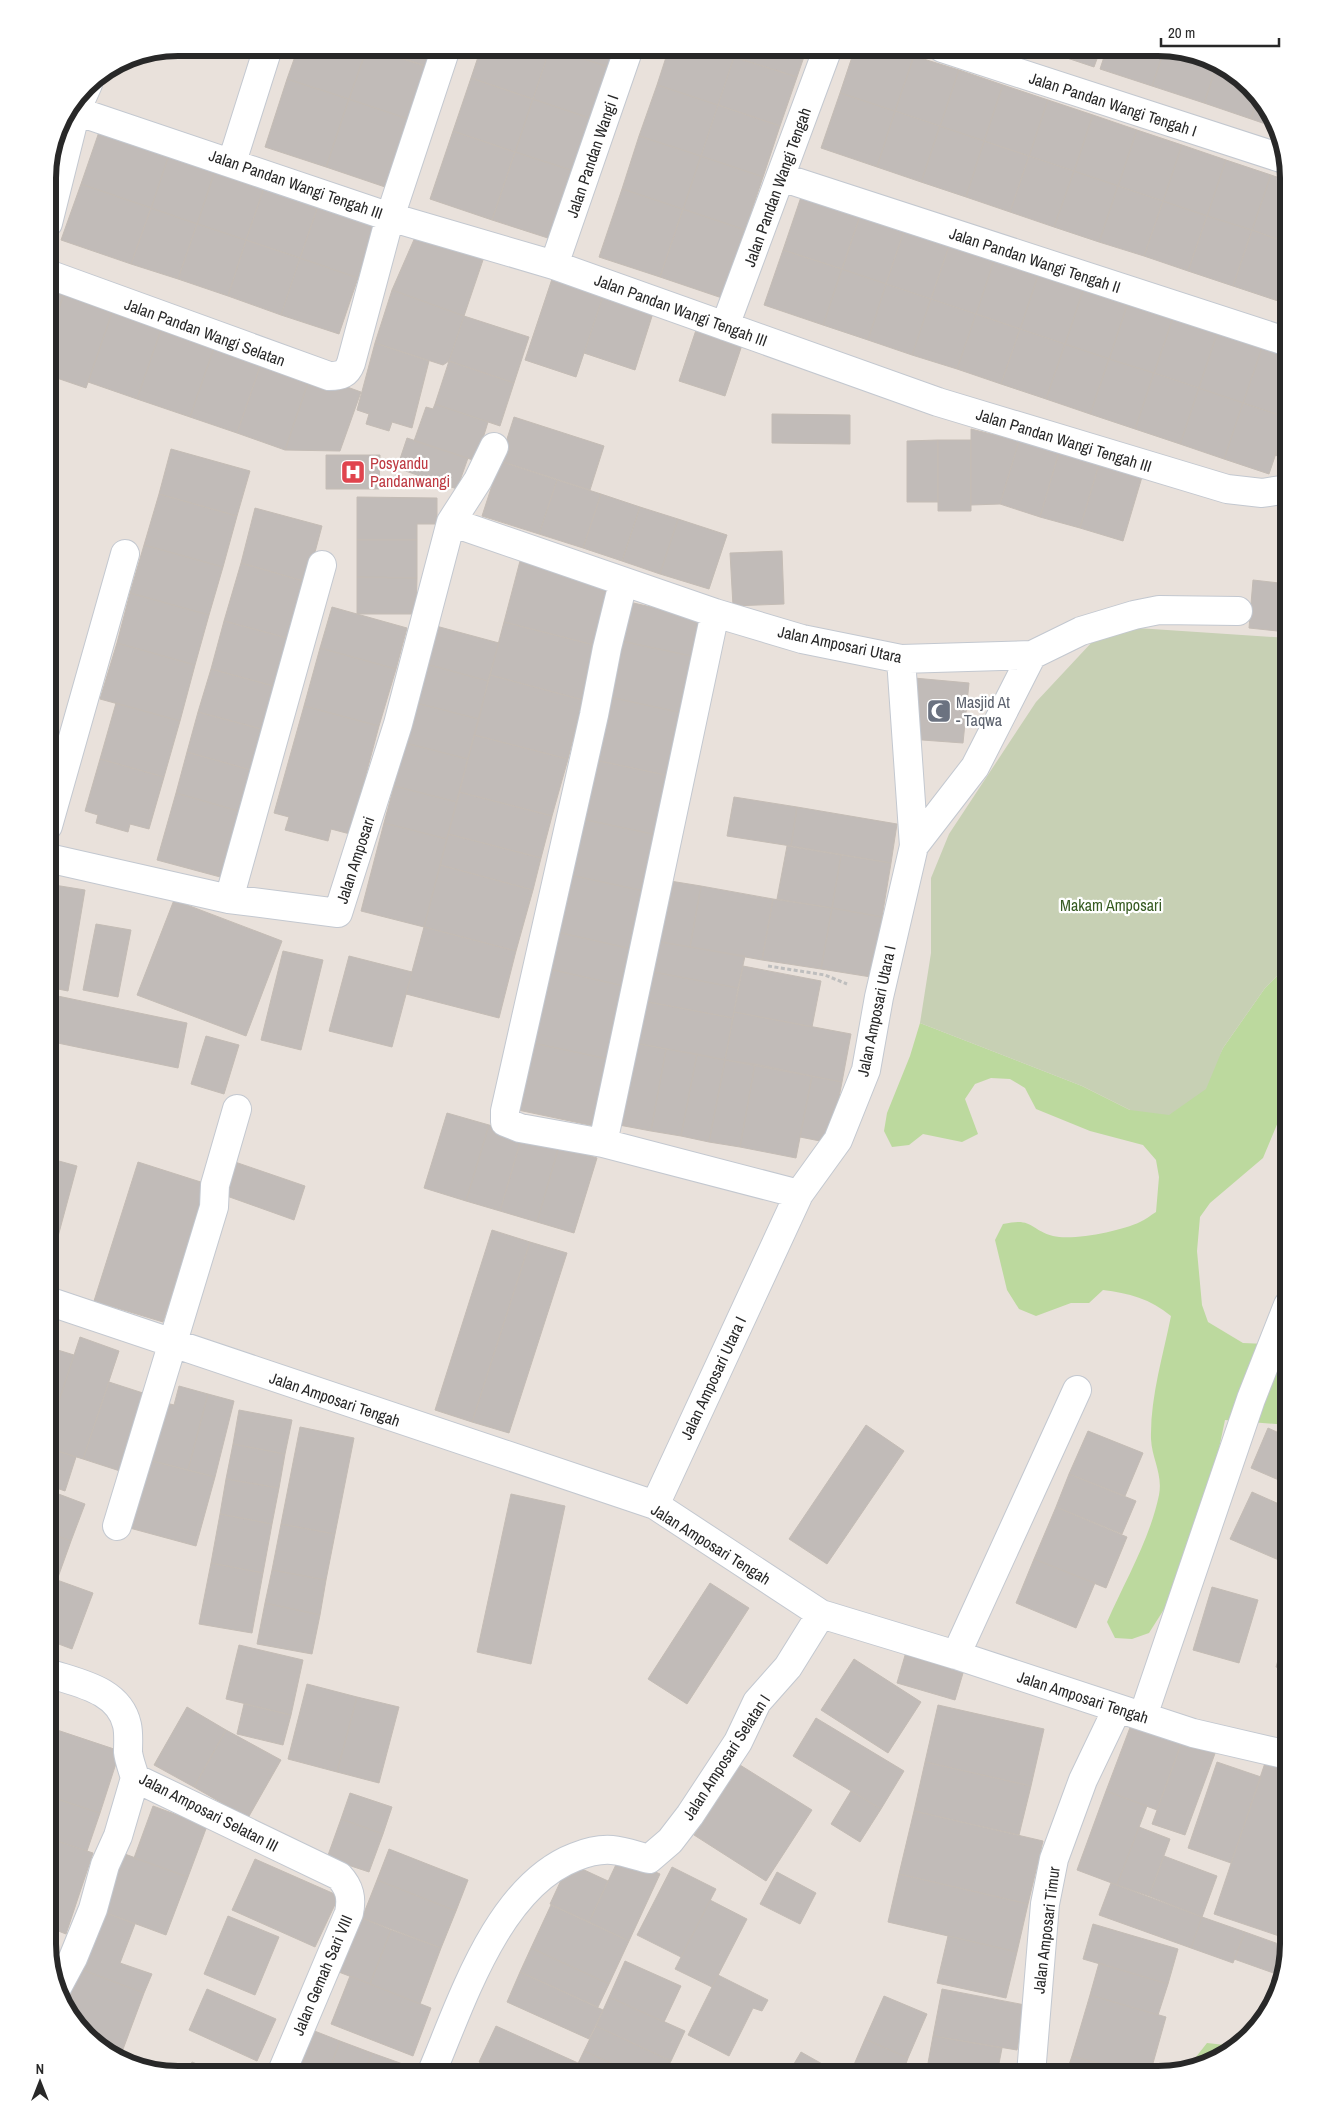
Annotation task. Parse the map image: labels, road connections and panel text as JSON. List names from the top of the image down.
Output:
{
  "streets": {
    "street": [
      "Jalan Pandan Wangi Tengah I",
      "Jalan Pandan Wangi I",
      "Jalan Pandan Wangi Tengah III",
      "Jalan Pandan Wangi Tengah",
      "Jalan Pandan Wangi Tengah II",
      "Jalan Pandan Wangi Selatan",
      "Jalan Amposari Utara",
      "Jalan Amposari",
      "Jalan Amposari Utara I",
      "Jalan Amposari Tengah",
      "Jalan Amposari Selatan I",
      "Jalan Amposari Selatan III",
      "Jalan Amposari Timur",
      "Jalan Gemah Sari VIII"
    ]
  },
  "crossings": [
    ["Jalan Pandan Wangi I", "Jalan Pandan Wangi Tengah III"],
    ["Jalan Pandan Wangi Tengah III", "Jalan Pandan Wangi Tengah"],
    ["Jalan Pandan Wangi Tengah III", "Jalan Pandan Wangi Selatan"],
    ["Jalan Pandan Wangi Tengah", "Jalan Pandan Wangi Tengah II"],
    ["Jalan Amposari Utara", "Jalan Amposari"],
    ["Jalan Amposari Utara", "Jalan Amposari Utara I"],
    ["Jalan Amposari Utara I", "Jalan Amposari Tengah"],
    ["Jalan Amposari Tengah", "Jalan Amposari Selatan I"],
    ["Jalan Amposari Tengah", "Jalan Amposari Timur"],
    ["Jalan Amposari Selatan III", "Jalan Gemah Sari VIII"]
  ],
  "parks": ["Makam Amposari"],
  "places": {
    "hospital": ["Posyandu Pandanwangi"],
    "mosque": ["Masjid At - Taqwa"]
  },
  "scale_bar": "20 m",
  "north": "top"
}
